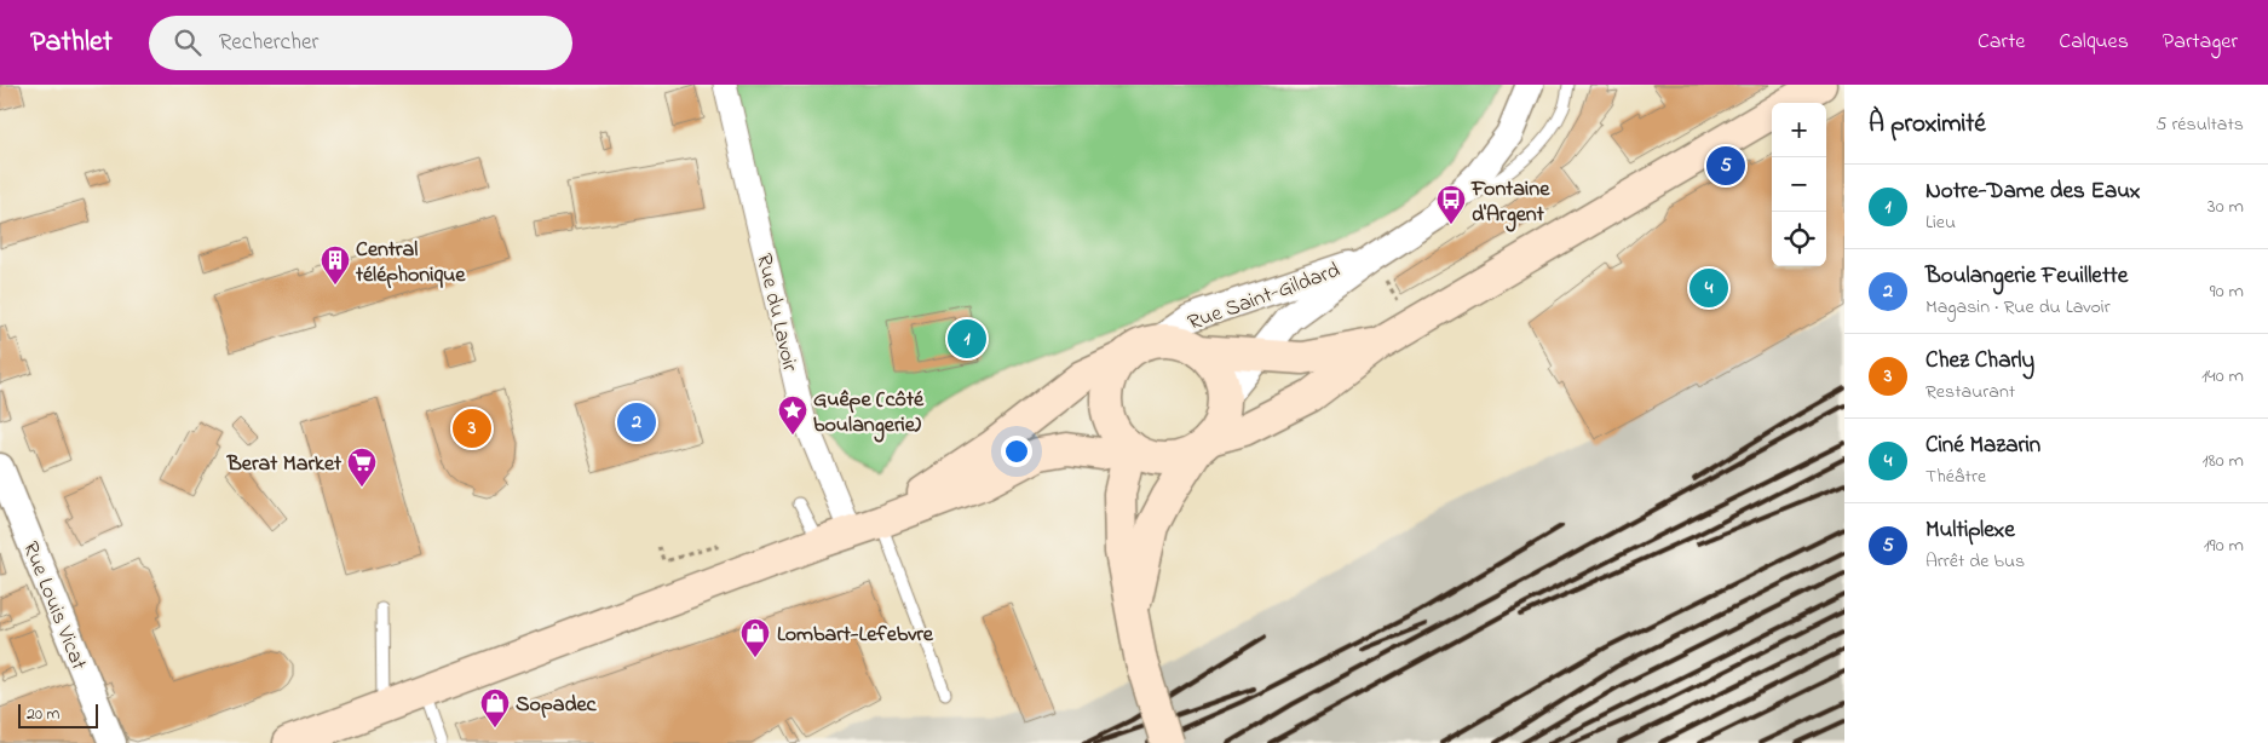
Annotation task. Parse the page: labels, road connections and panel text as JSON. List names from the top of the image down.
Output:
{
  "streets": {
    "street": ["Rue Saint-Gildard", "Rue du Lavoir", "Rue Louis Vicat"]
  },
  "places": {
    "bus stop": ["Fontaine d'Argent"],
    "building": ["Central téléphonique"],
    "place": ["Guêpe (côté boulangerie)"],
    "supermarket": ["Berat Market"],
    "shop": ["Lombart-Lefebvre", "Sopadec"]
  },
  "scale_bar": "20 m",
  "page": {
    "header": "Pathlet",
    "search": "Rechercher",
    "nav": ["Carte", "Calques", "Partager"],
    "heading": ["À proximité", "5 résultats"],
    "map_buttons": ["+", "−"],
    "pins": [
      "5",
      "4",
      "1",
      "2",
      "3"
    ],
    "list": [
      {
        "mark": "1",
        "name": "Notre-Dame des Eaux",
        "note": "Lieu",
        "value": "30 m"
      },
      {
        "mark": "2",
        "name": "Boulangerie Feuillette",
        "note": "Magasin · Rue du Lavoir",
        "value": "90 m"
      },
      {
        "mark": "3",
        "name": "Chez Charly",
        "note": "Restaurant",
        "value": "140 m"
      },
      {
        "mark": "4",
        "name": "Ciné Mazarin",
        "note": "Théâtre",
        "value": "180 m"
      },
      {
        "mark": "5",
        "name": "Multiplexe",
        "note": "Arrêt de bus",
        "value": "190 m"
      }
    ],
    "scale": "20 m"
  }
}
